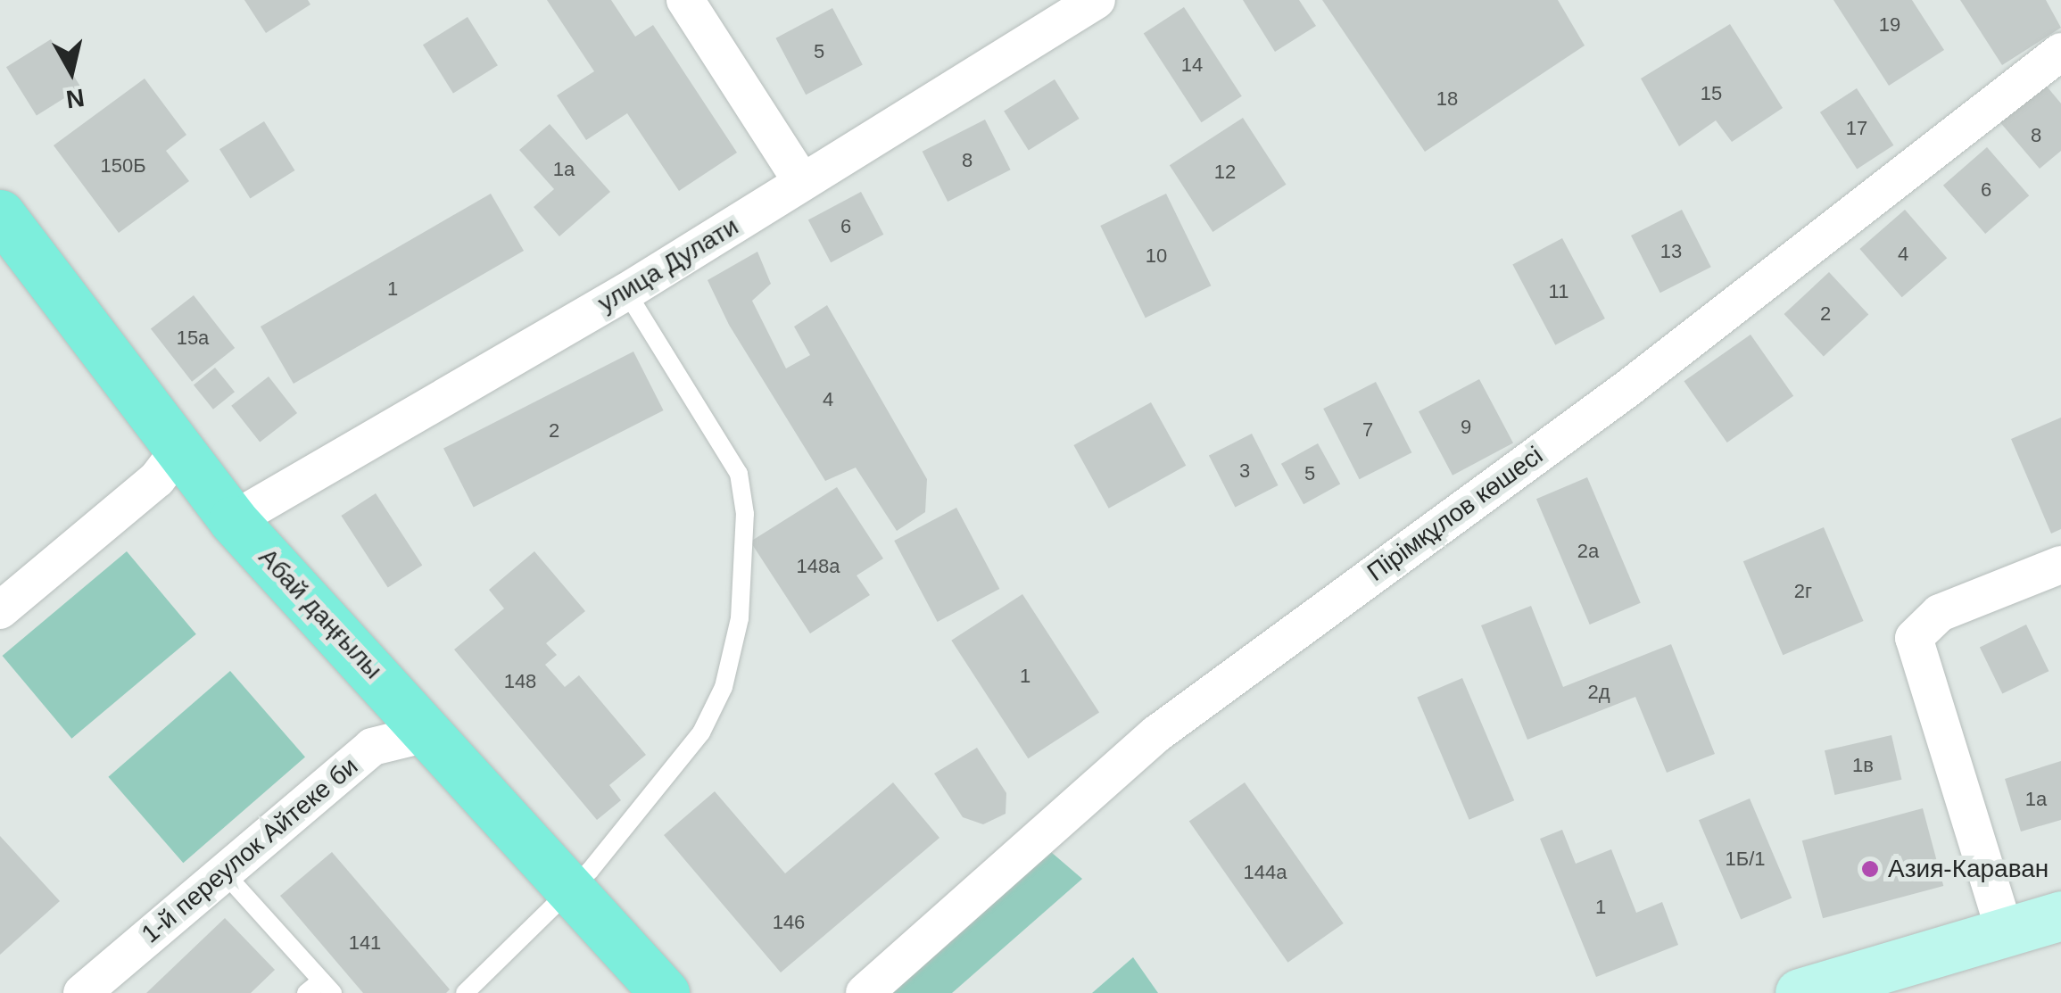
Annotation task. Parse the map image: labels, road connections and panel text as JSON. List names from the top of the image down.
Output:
{
  "streets": {
    "main road": ["Абай даңғылы"],
    "street": ["улица Дулати", "Пірімқұлов көшесі", "1-й переулок Айтеке би"]
  },
  "crossings": [
    ["улица Дулати", "Абай даңғылы"],
    ["Абай даңғылы", "1-й переулок Айтеке би"]
  ],
  "places": ["Азия-Караван"],
  "house_numbers": [
    "19",
    "5",
    "14",
    "15",
    "18",
    "17",
    "8",
    "8",
    "150Б",
    "1а",
    "12",
    "6",
    "6",
    "13",
    "4",
    "10",
    "1",
    "11",
    "2",
    "15а",
    "4",
    "9",
    "7",
    "2",
    "3",
    "5",
    "2а",
    "148а",
    "2г",
    "1",
    "148",
    "2д",
    "1в",
    "1а",
    "1Б/1",
    "144а",
    "1",
    "146",
    "141"
  ],
  "north": "bottom"
}
